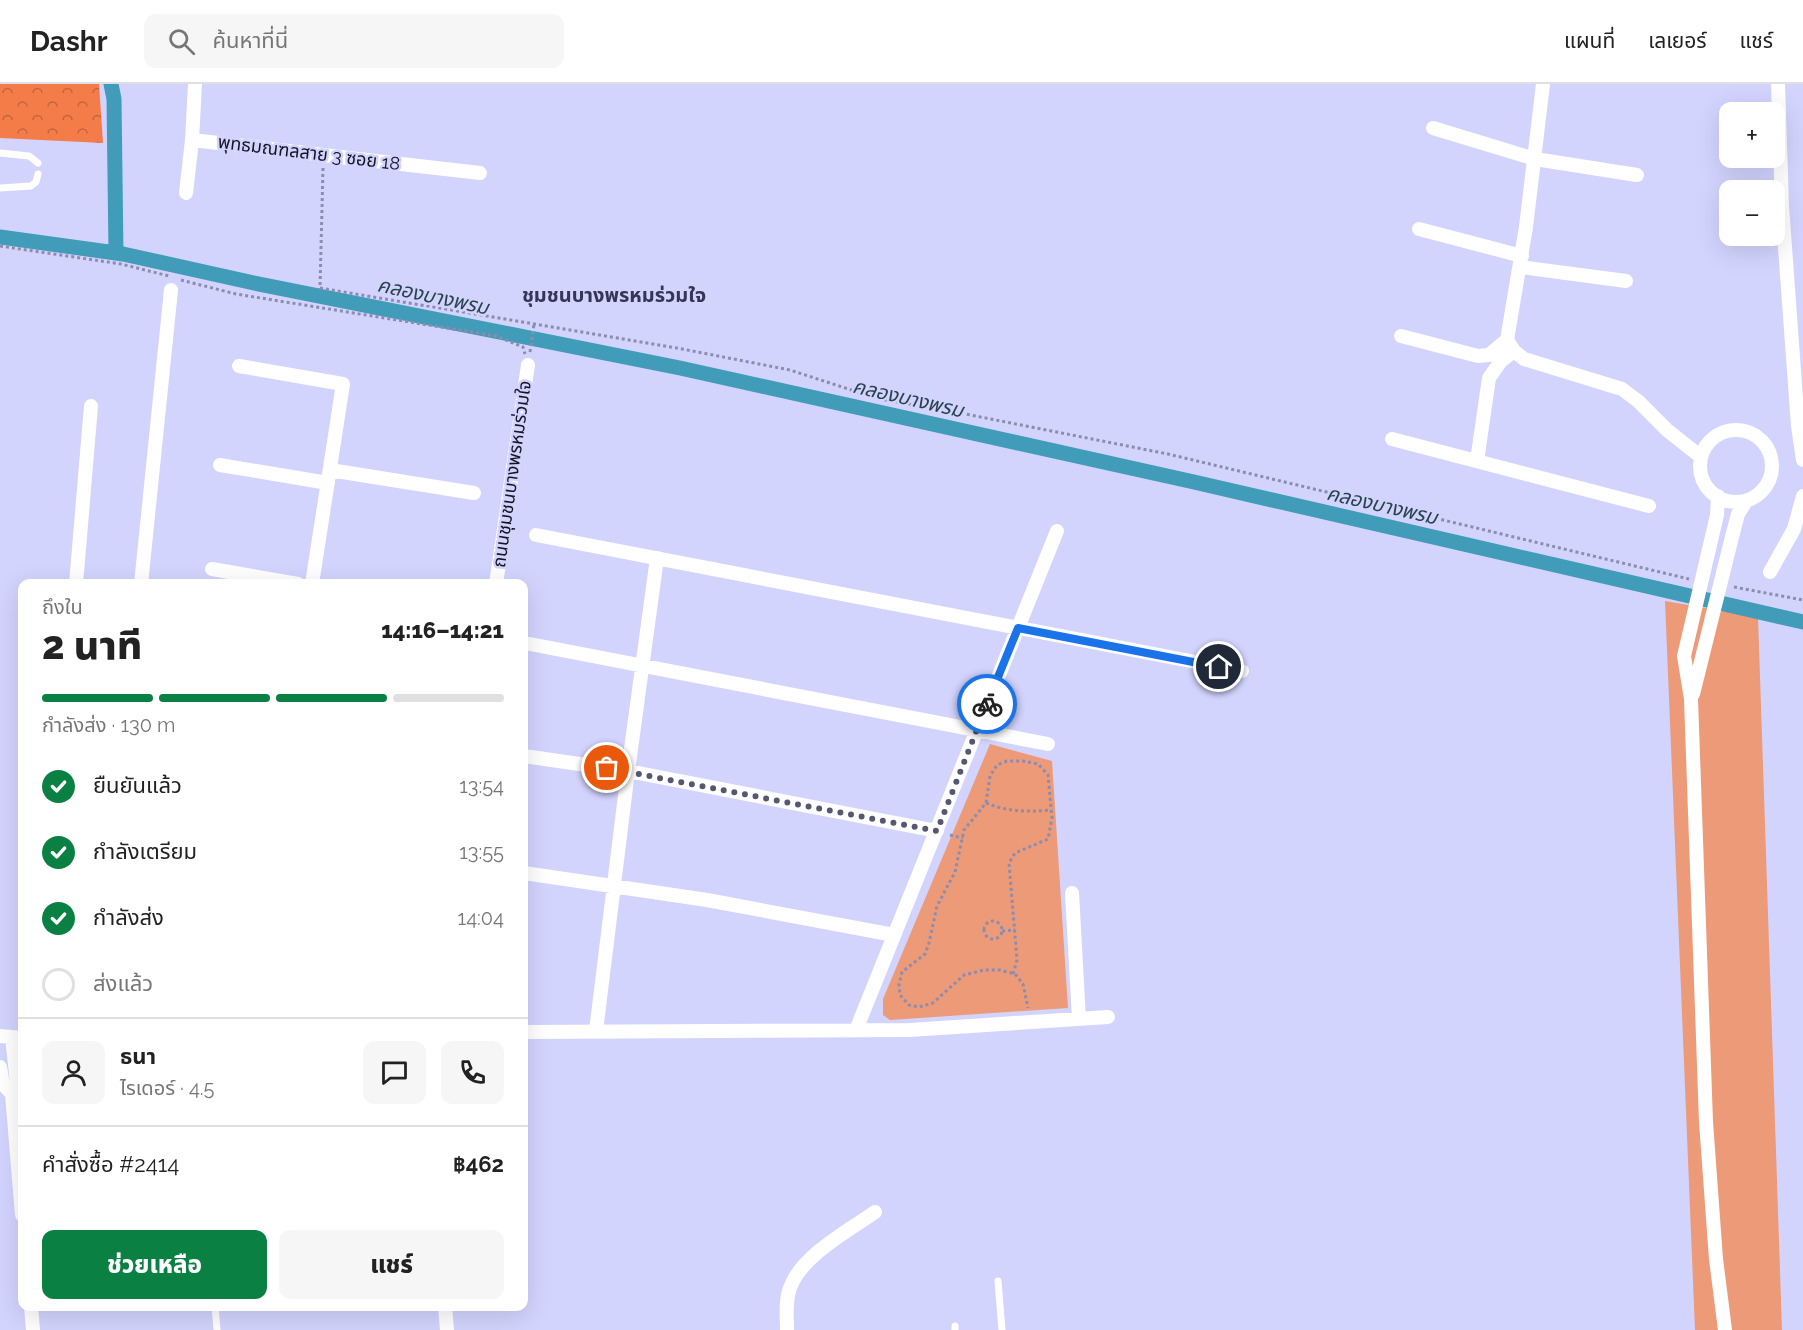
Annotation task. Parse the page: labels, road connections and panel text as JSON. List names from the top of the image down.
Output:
{
  "streets": {
    "street": ["พุทธมณฑลสาย 3 ซอย 18", "ถนนชุมชนบางพรหมร่วมใจ"]
  },
  "districts": ["ชุมชนบางพรหมร่วมใจ"],
  "water": ["คลองบางพรม"],
  "page": {
    "header": "Dashr",
    "search": "ค้นหาที่นี่",
    "nav": ["แผนที่", "เลเยอร์", "แชร์"],
    "map_buttons": ["+", "−"],
    "heading": ["2 นาที", "ถึงใน", "14:16–14:21"],
    "panel": [
      "ธนา",
      "ไรเดอร์ · 4.5",
      "คำสั่งซื้อ #2414",
      "฿462"
    ],
    "bar": "กำลังส่ง · 130 m",
    "list": [
      ["ยืนยันแล้ว", "13:54"],
      ["กำลังเตรียม", "13:55"],
      ["กำลังส่ง", "14:04"],
      "ส่งแล้ว"
    ],
    "buttons": ["ช่วยเหลือ", "แชร์"]
  }
}
